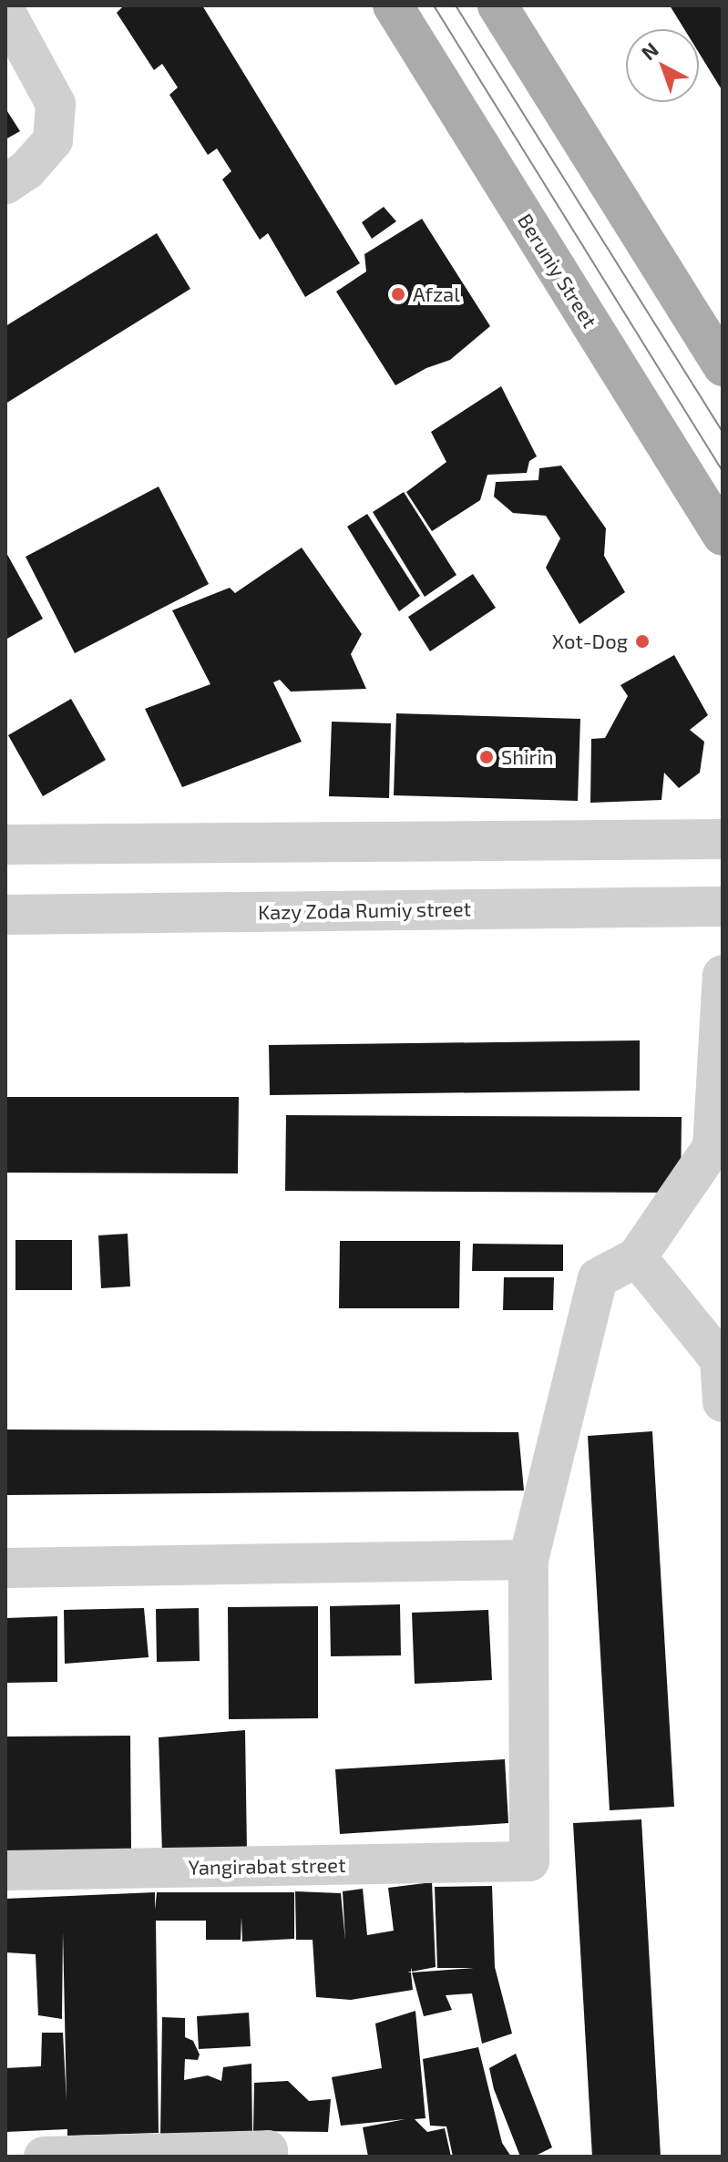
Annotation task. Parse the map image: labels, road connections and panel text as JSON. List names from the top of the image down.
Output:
{
  "streets": {
    "main road": ["Beruniy Street"],
    "street": ["Kazy Zoda Rumiy street"]
  },
  "places": ["Afzal", "Xot-Dog", "Shirin"],
  "north": "top left"
}
